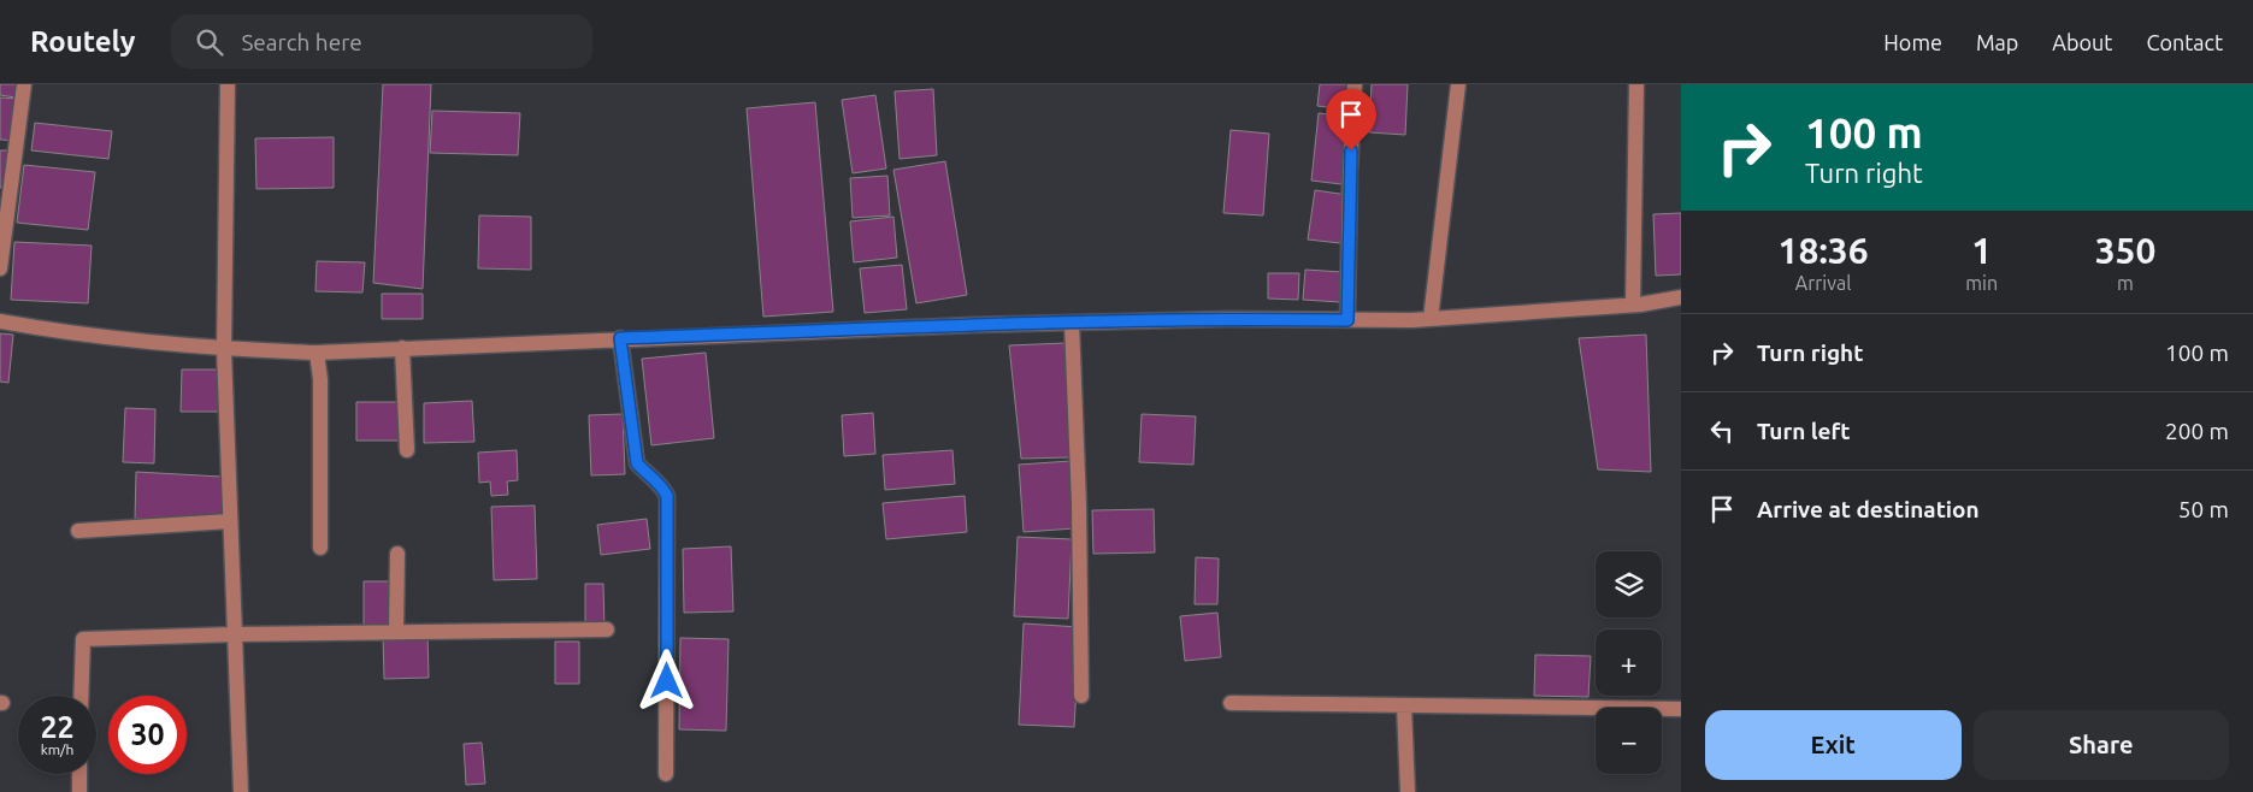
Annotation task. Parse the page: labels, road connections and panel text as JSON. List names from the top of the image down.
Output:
{
  "page": {
    "header": "Routely",
    "search": "Search here",
    "nav": [
      "Home",
      "Map",
      "About",
      "Contact"
    ],
    "turn": ["100 m", "Turn right"],
    "eta": [
      "18:36",
      "Arrival",
      "1",
      "min",
      "350",
      "m"
    ],
    "list": [
      {
        "name": "Turn right",
        "value": "100 m"
      },
      {
        "name": "Turn left",
        "value": "200 m"
      },
      {
        "name": "Arrive at destination",
        "value": "50 m"
      }
    ],
    "map_buttons": ["+", "−"],
    "speed": "22 km/h",
    "limit": "30",
    "buttons": ["Exit", "Share"]
  }
}
